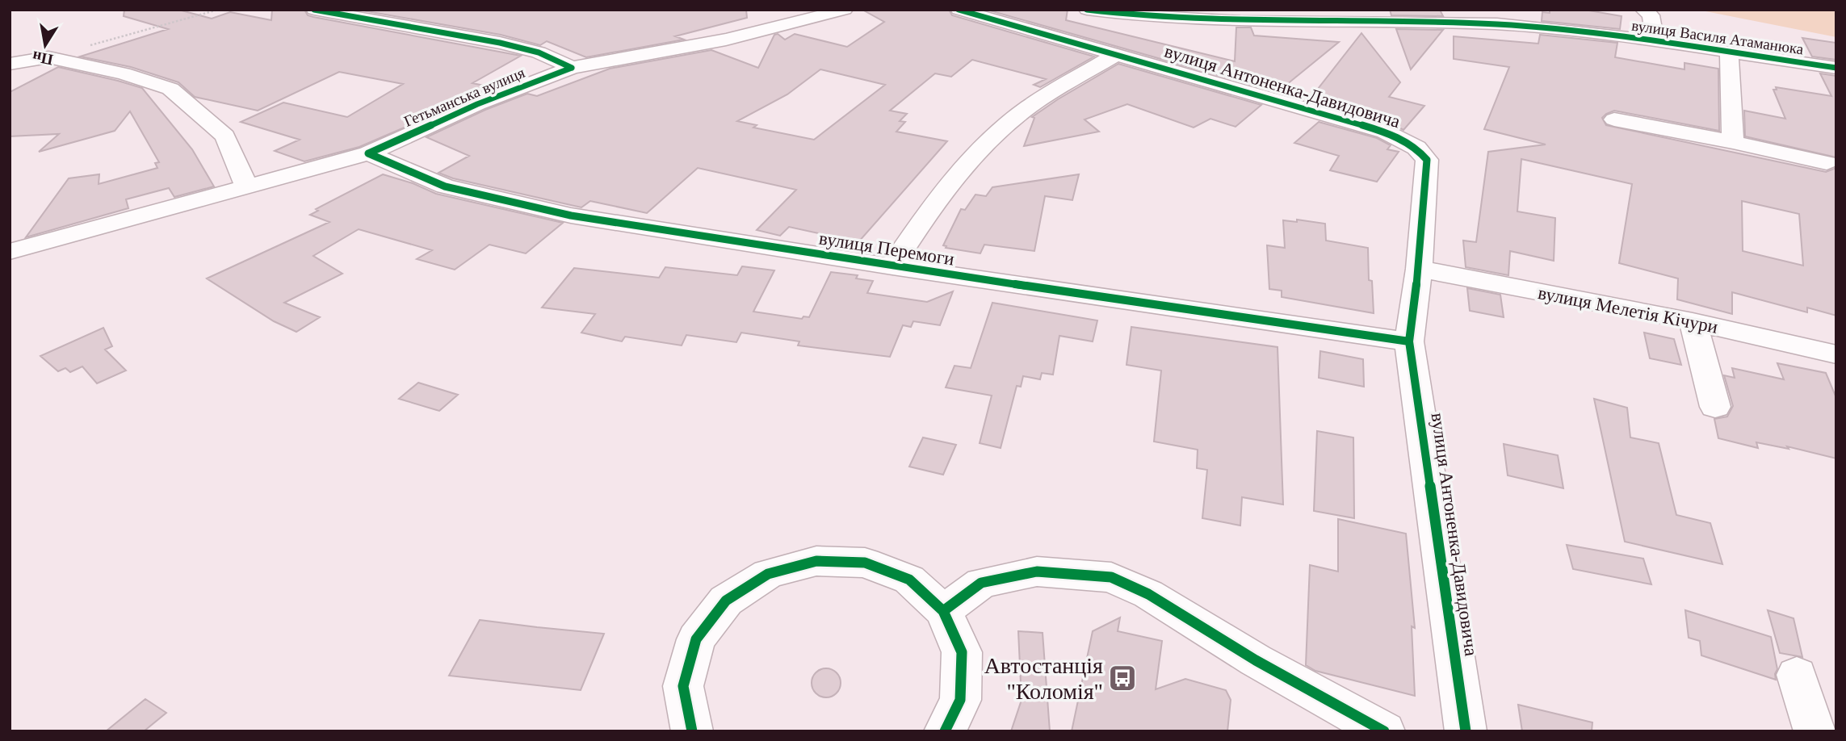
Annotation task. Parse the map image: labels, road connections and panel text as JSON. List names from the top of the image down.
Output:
{
  "streets": {
    "street": [
      "вулиця Василя Атаманюка",
      "вулиця Антоненка-Давидовича",
      "Гетьманська вулиця",
      "вулиця Перемоги",
      "вулиця Мелетія Кічури"
    ]
  },
  "crossings": [
    ["вулиця Антоненка-Давидовича", "вулиця Перемоги"],
    ["вулиця Антоненка-Давидовича", "вулиця Мелетія Кічури"],
    ["Гетьманська вулиця", "вулиця Перемоги"]
  ],
  "places": {
    "bus stop": ["Автостанція \"Коломія\""]
  },
  "north": "bottom"
}
